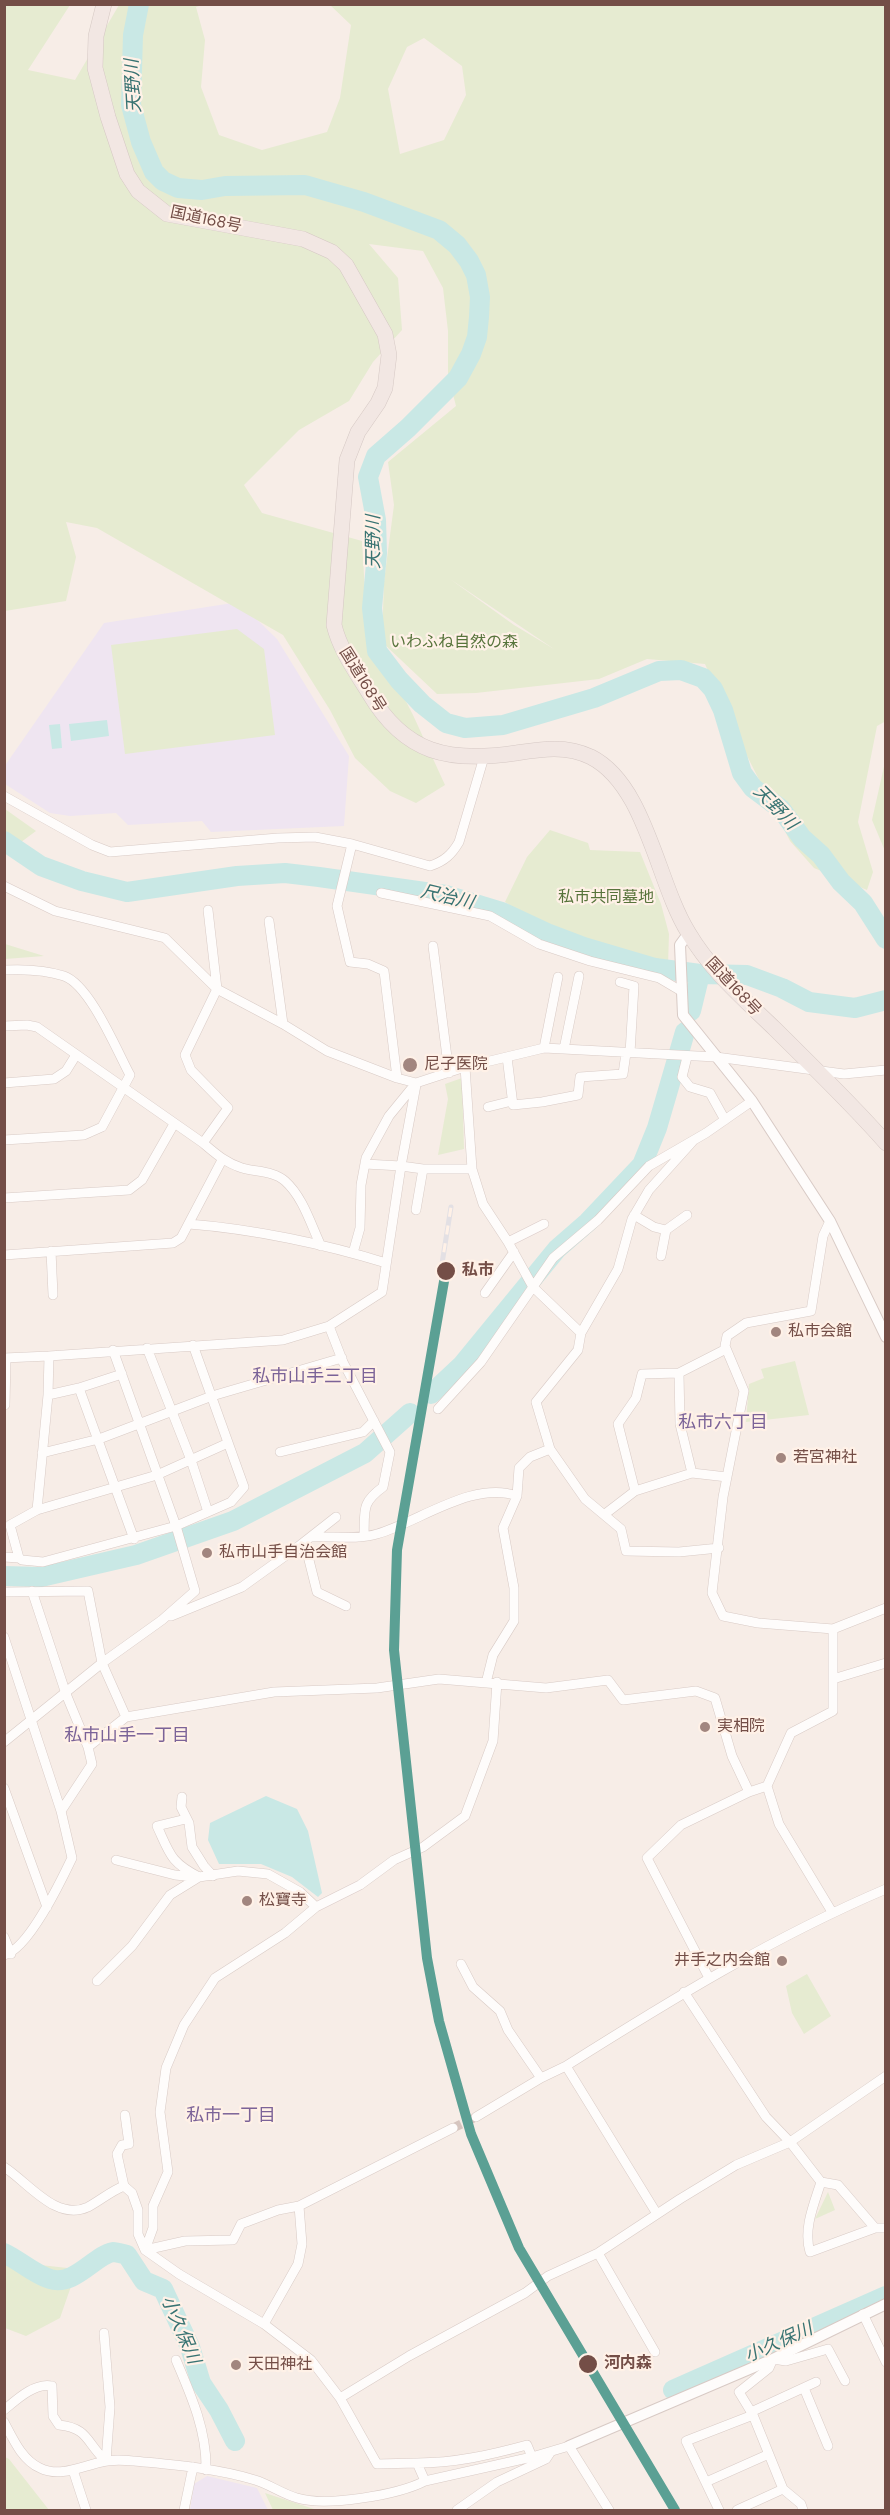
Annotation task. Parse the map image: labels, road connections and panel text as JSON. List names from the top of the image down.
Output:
{
  "streets": {
    "highway": ["国道168号"]
  },
  "districts": [
    "私市山手三丁目",
    "私市六丁目",
    "私市山手一丁目",
    "私市一丁目"
  ],
  "water": ["天野川", "尺治川", "小久保川"],
  "parks": ["いわふね自然の森", "私市共同墓地"],
  "places": [
    "尼子医院",
    "私市",
    "私市会館",
    "若宮神社",
    "私市山手自治会館",
    "実相院",
    "松寶寺",
    "井手之内会館",
    "河内森",
    "天田神社"
  ]
}
